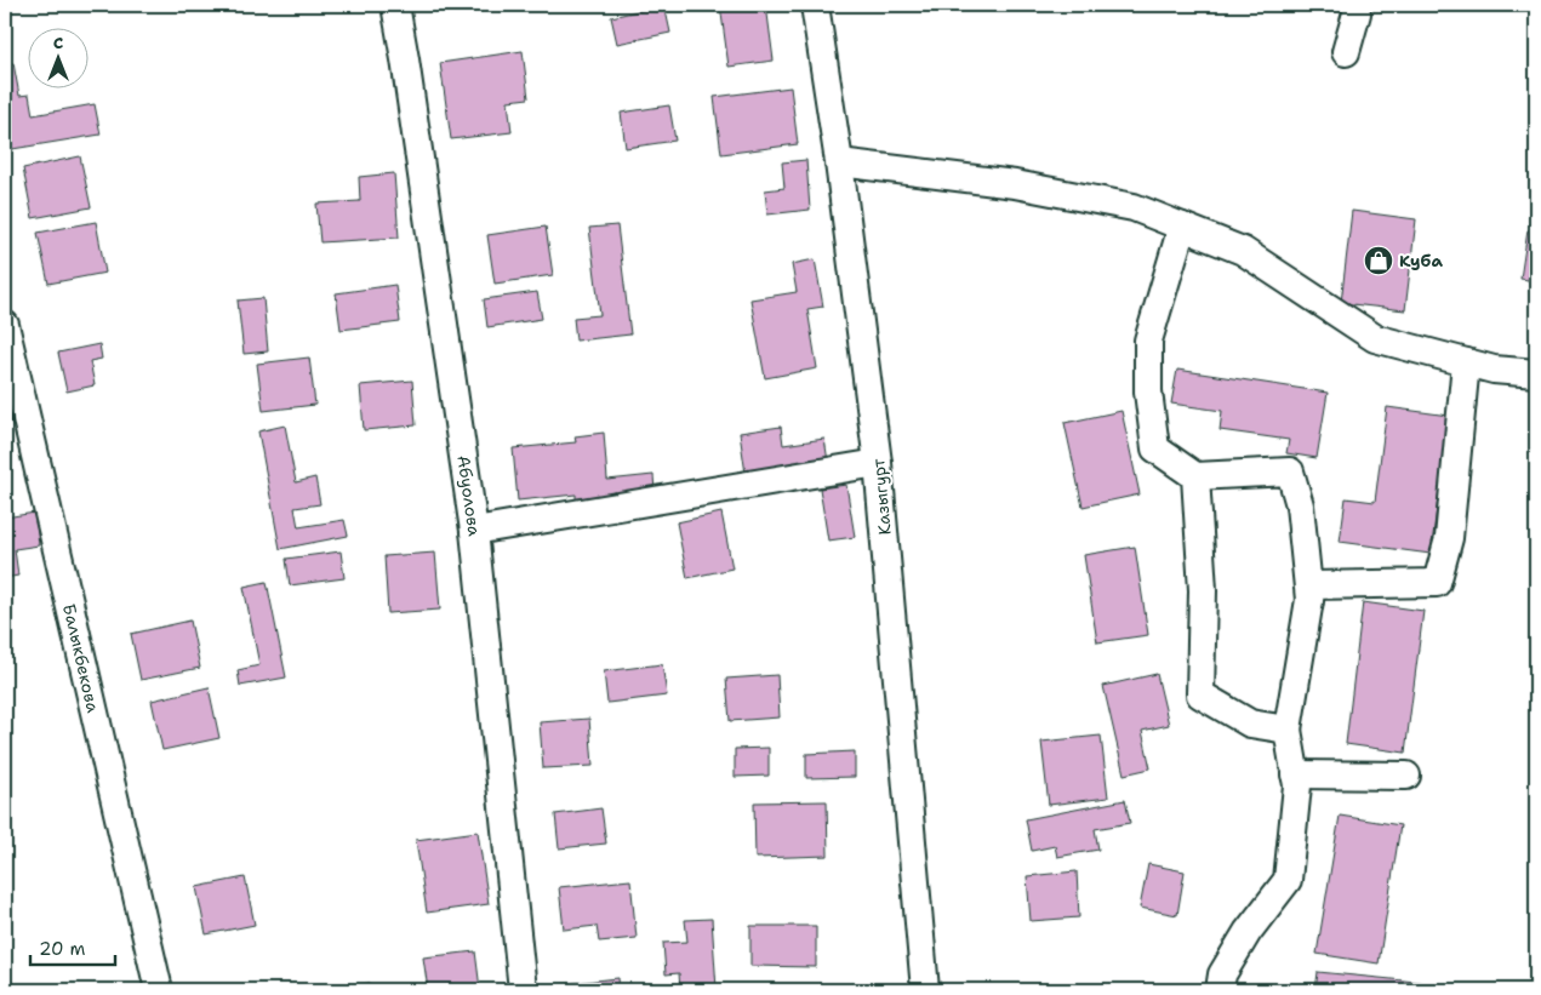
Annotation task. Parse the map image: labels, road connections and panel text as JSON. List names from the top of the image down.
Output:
{
  "streets": {
    "street": ["Абуолова", "Казыгурт", "Балыкбекова"]
  },
  "places": {
    "shop": ["Куба"]
  },
  "scale_bar": "20 m",
  "north": "top"
}
